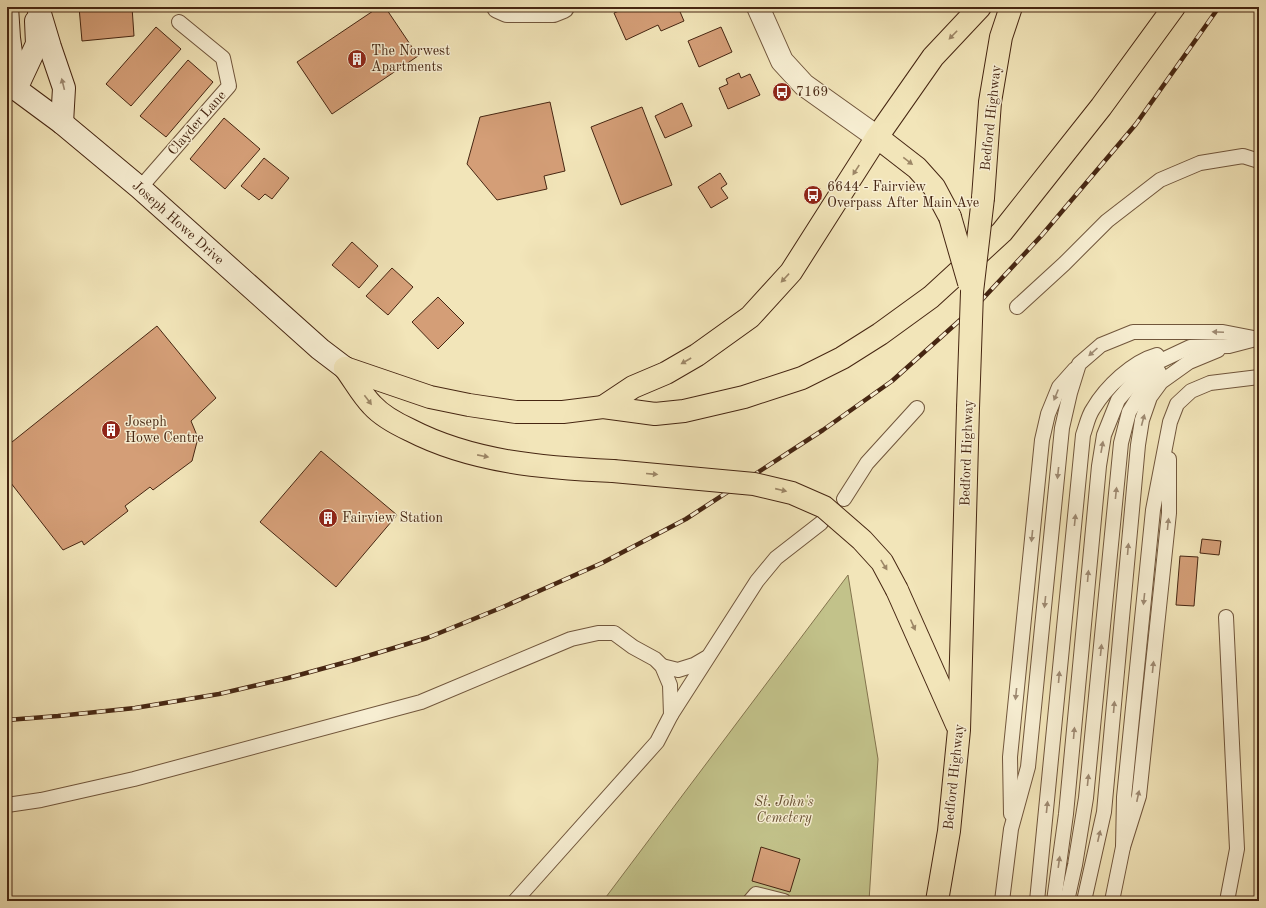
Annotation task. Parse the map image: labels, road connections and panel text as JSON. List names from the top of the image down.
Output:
{
  "streets": {
    "main road": ["Bedford Highway", "Joseph Howe Drive"],
    "lane": ["Clayder Lane"]
  },
  "crossings": [
    ["Clayder Lane", "Joseph Howe Drive"]
  ],
  "parks": ["St. John's Cemetery"],
  "places": {
    "building": ["The Norwest Apartments", "Joseph Howe Centre", "Fairview Station"],
    "bus stop": ["7169", "6644 - Fairview Overpass After Main Ave"]
  }
}
